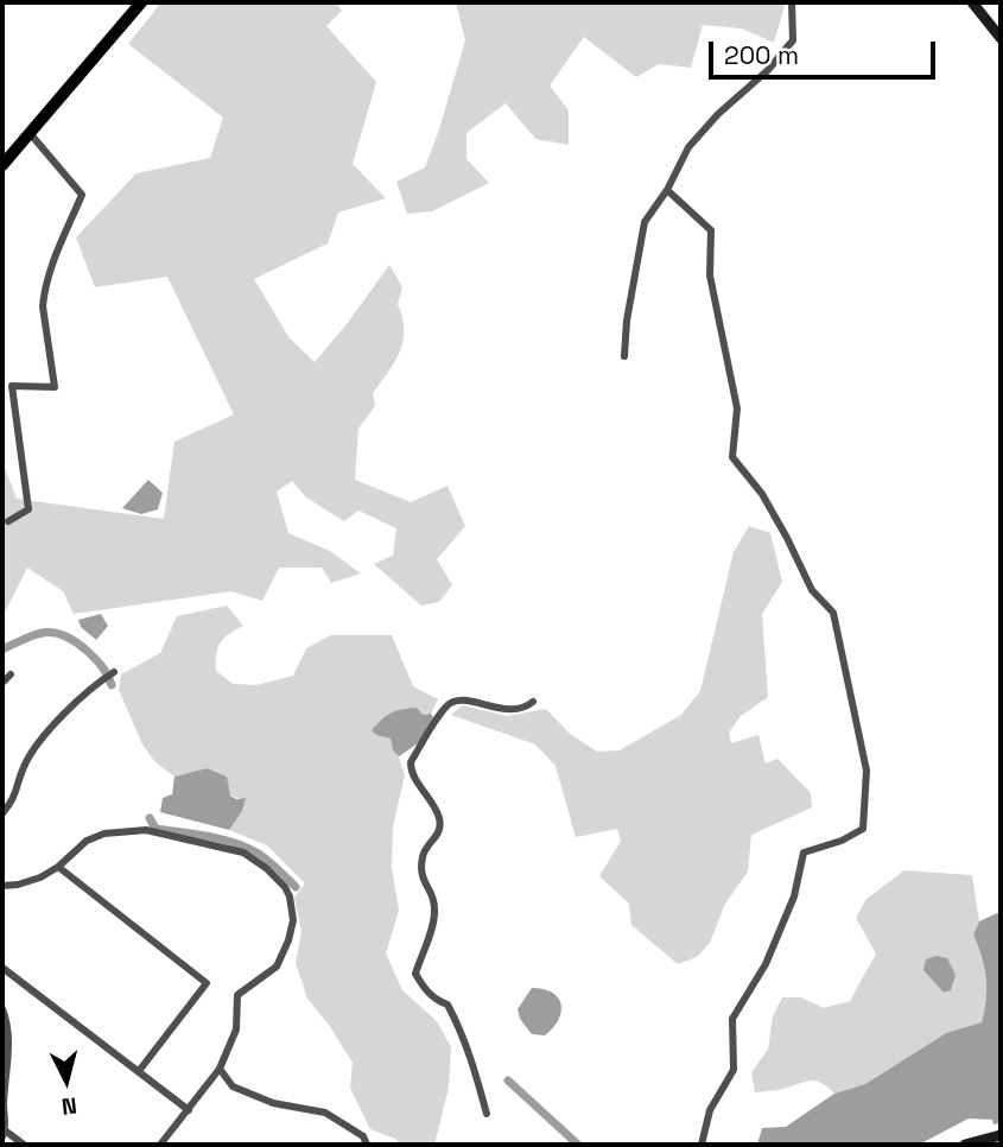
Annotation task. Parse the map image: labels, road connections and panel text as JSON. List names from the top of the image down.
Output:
{
  "scale_bar": "200 m",
  "north": "bottom"
}
